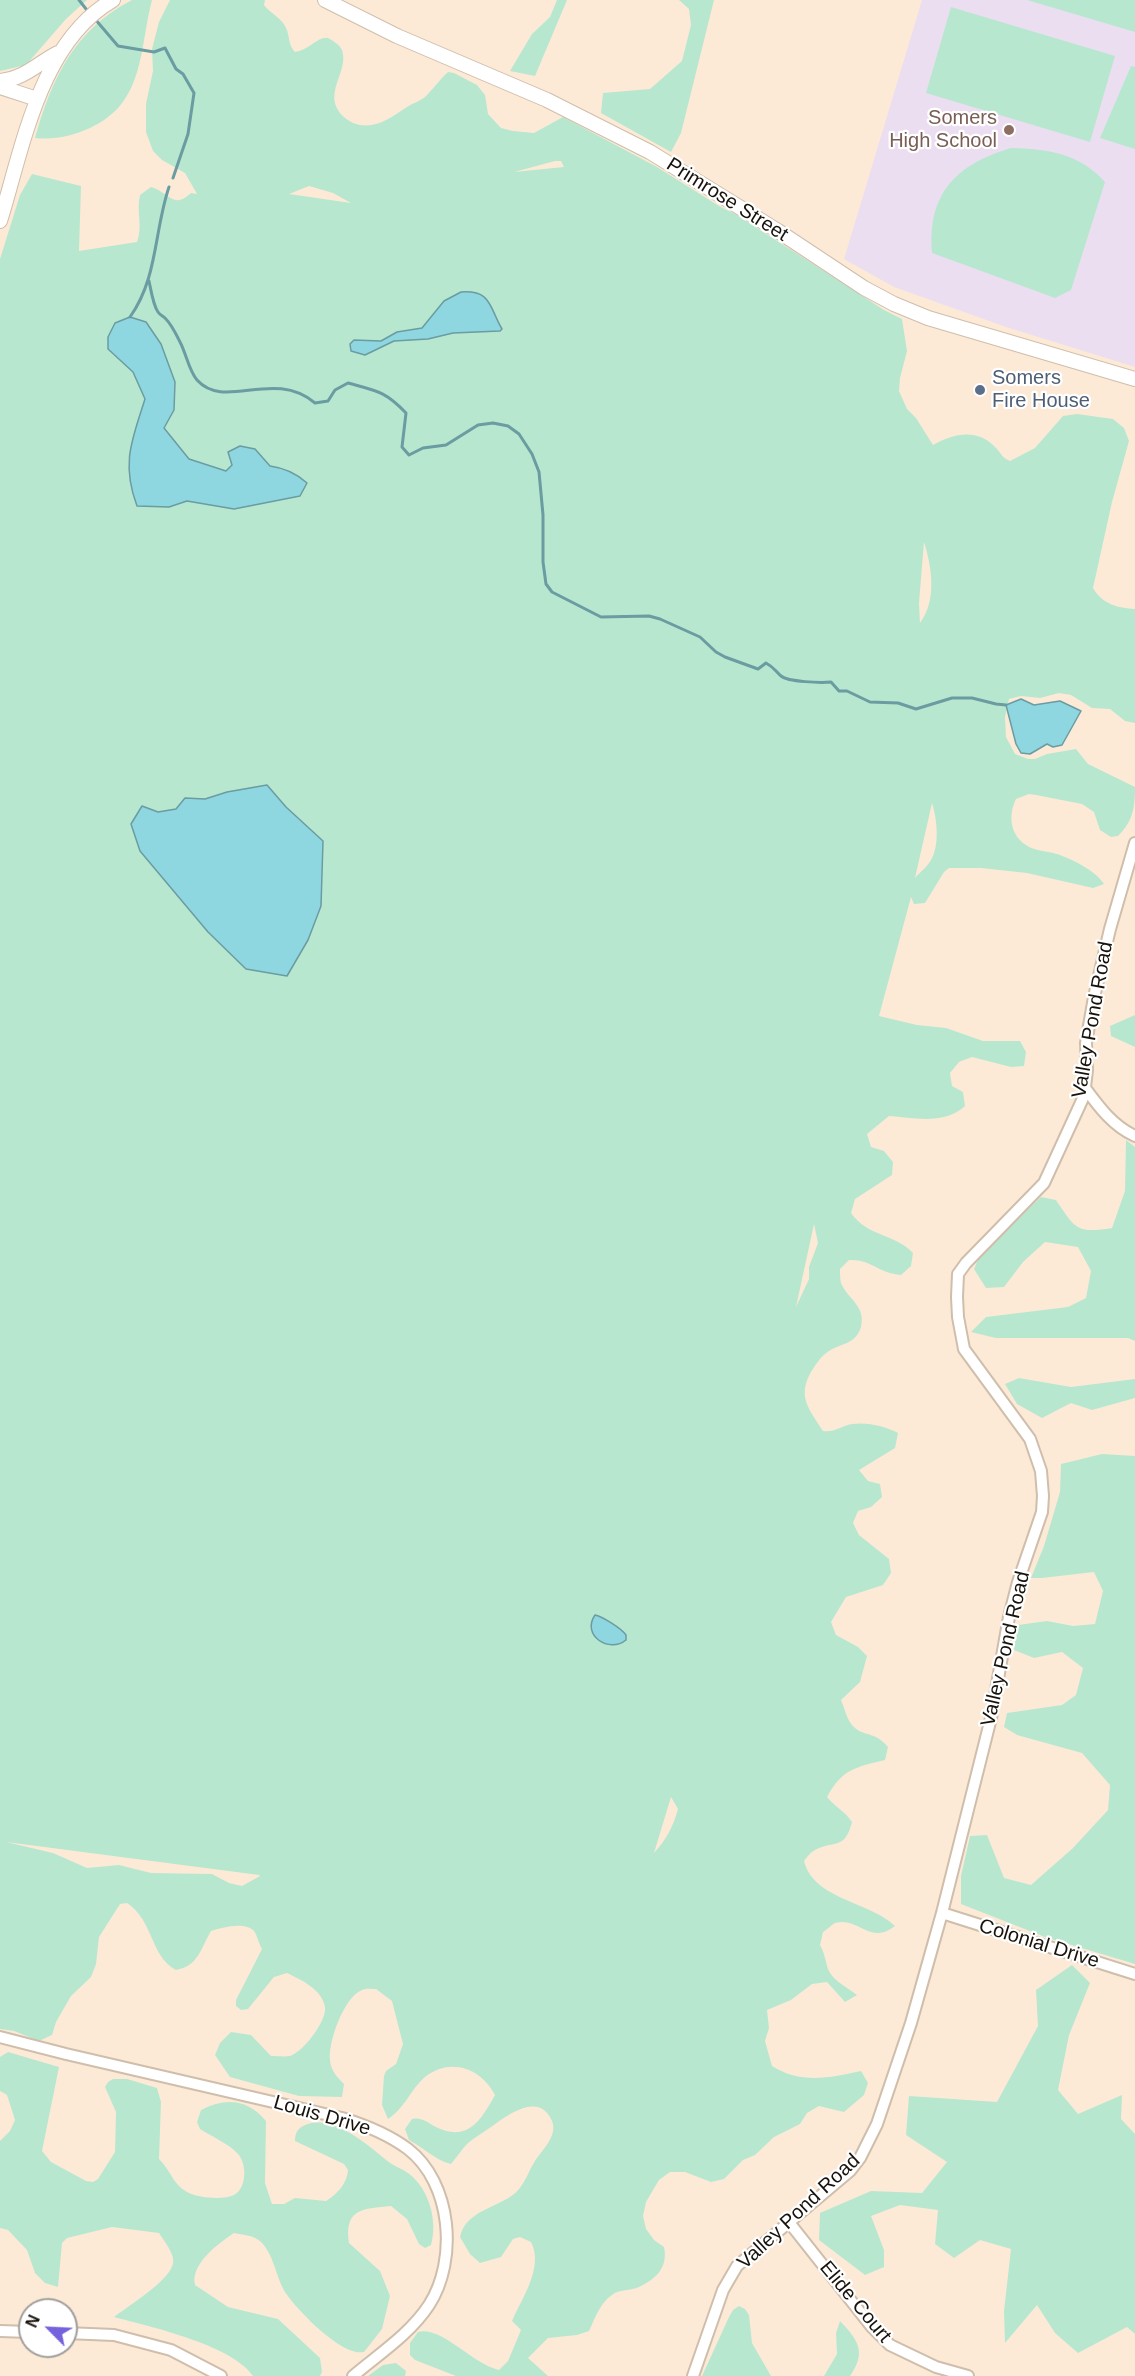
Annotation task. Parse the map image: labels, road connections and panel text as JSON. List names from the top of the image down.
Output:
{
  "streets": {
    "main road": ["Primrose Street"],
    "street": [
      "Valley Pond Road",
      "Colonial Drive",
      "Louis Drive",
      "Elide Court"
    ]
  },
  "crossings": [
    ["Valley Pond Road", "Colonial Drive"],
    ["Valley Pond Road", "Elide Court"]
  ],
  "places": ["Somers High School", "Somers Fire House"],
  "north": "top left"
}
